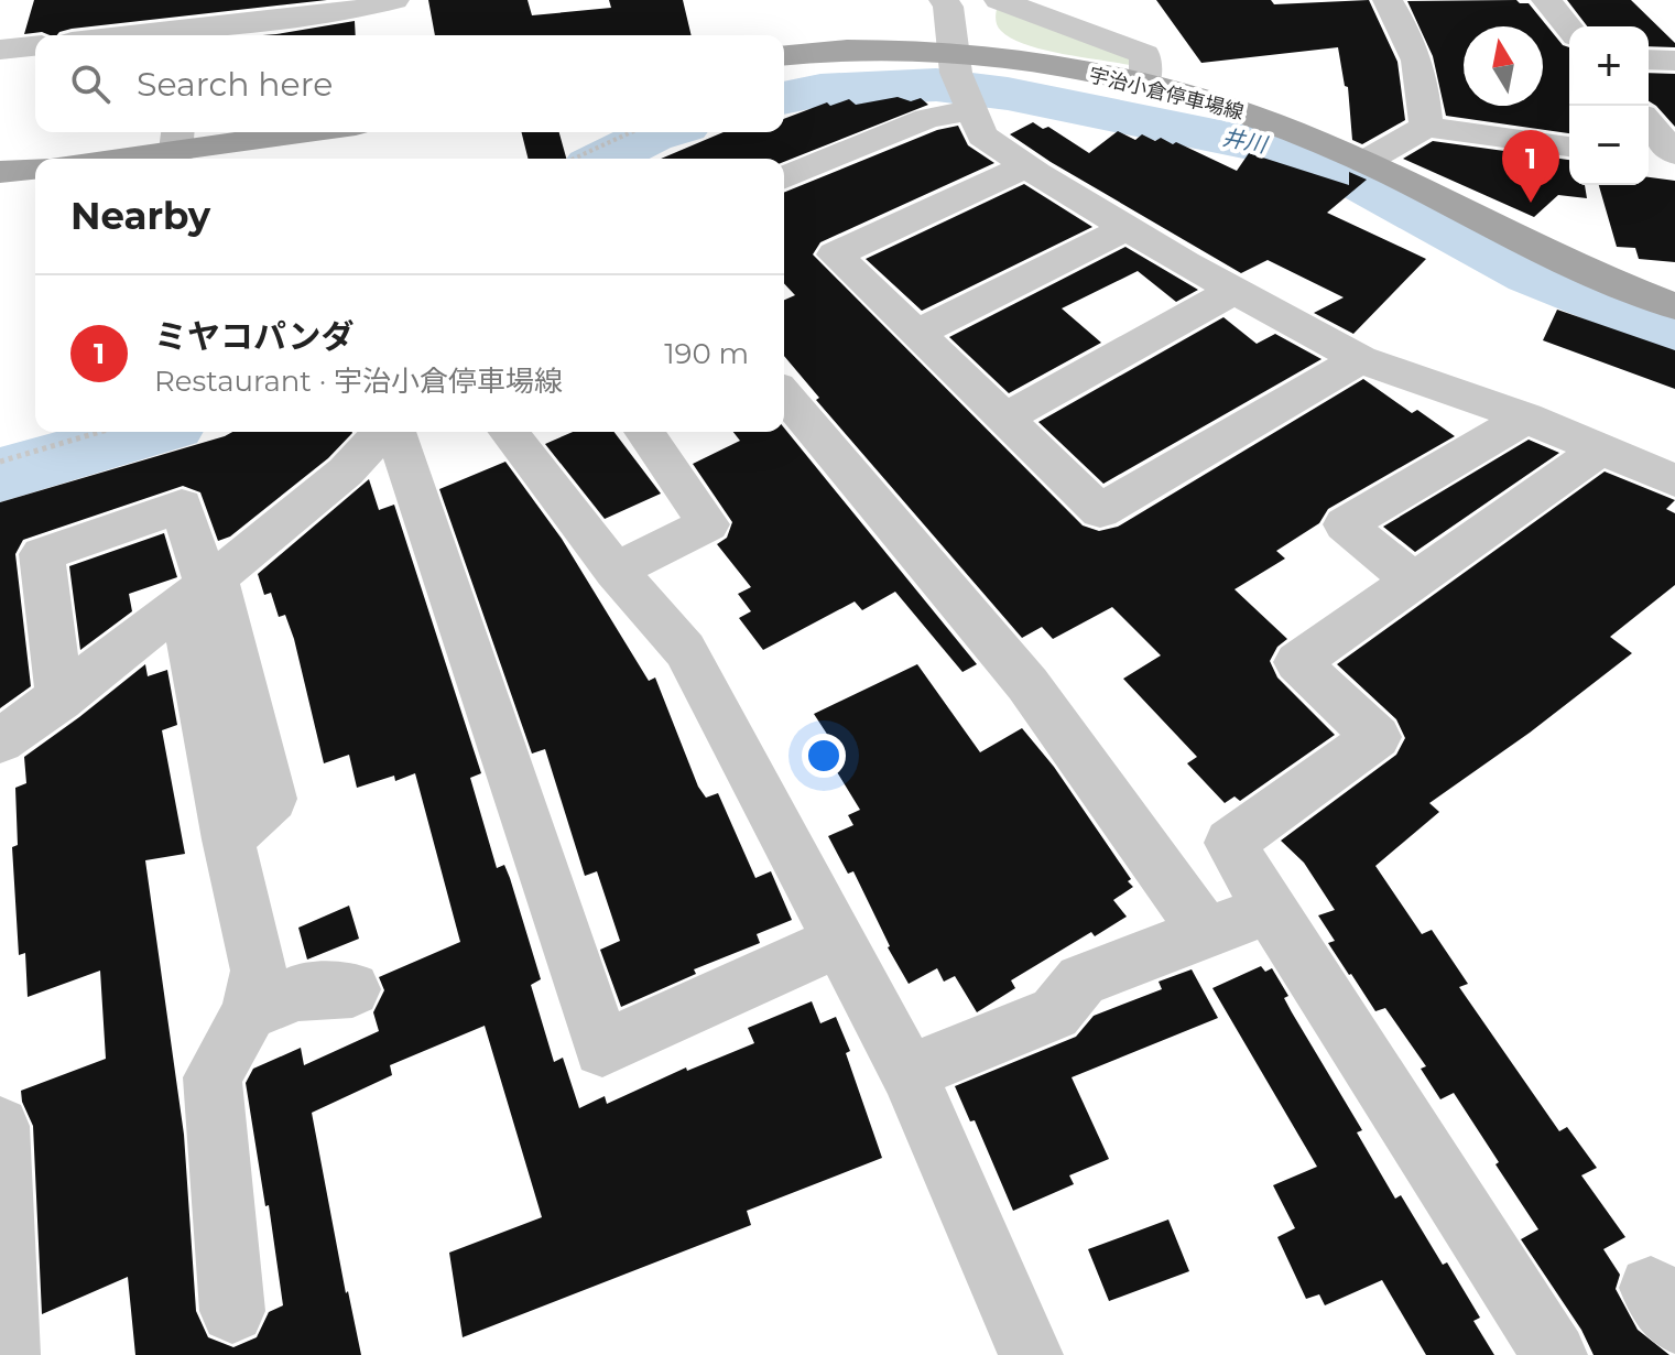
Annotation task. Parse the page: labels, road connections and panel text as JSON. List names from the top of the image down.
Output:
{
  "streets": {
    "main road": ["宇治小倉停車場線"]
  },
  "water": ["井川"],
  "north": "top",
  "page": {
    "map_buttons": ["+", "−"],
    "search": "Search here",
    "pins": "1",
    "heading": "Nearby",
    "list": [
      {
        "mark": "1",
        "name": "ミヤコパンダ",
        "note": "Restaurant · 宇治小倉停車場線",
        "value": "190 m"
      }
    ]
  }
}
